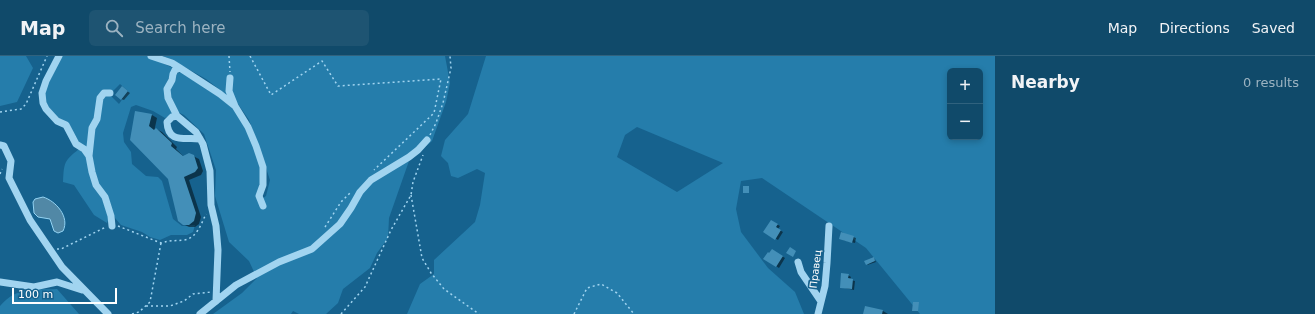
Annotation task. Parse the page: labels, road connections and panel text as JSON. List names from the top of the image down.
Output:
{
  "streets": {
    "street": ["Правец"]
  },
  "scale_bar": "100 m",
  "page": {
    "header": "Map",
    "search": "Search here",
    "nav": ["Map", "Directions", "Saved"],
    "heading": ["Nearby", "0 results"],
    "map_buttons": ["+", "−"],
    "scale": "100 m"
  }
}
